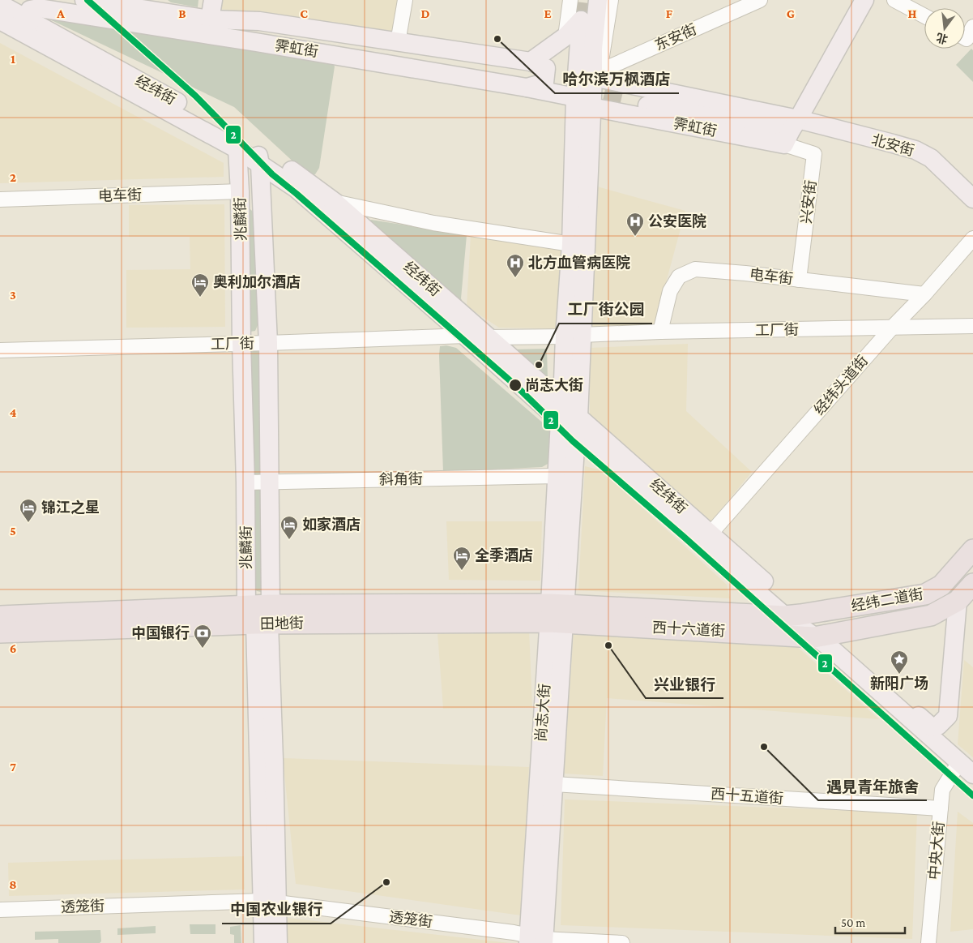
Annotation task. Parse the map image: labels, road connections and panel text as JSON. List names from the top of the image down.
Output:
{
  "streets": {
    "highway": ["经纬二道街", "田地街", "西十六道街"],
    "main road": [
      "霁虹街",
      "经纬街",
      "北安街",
      "兆麟街",
      "尚志大街"
    ],
    "street": [
      "东安街",
      "电车街",
      "兴安街",
      "工厂街",
      "经纬头道街",
      "斜角街",
      "西十五道街",
      "中央大街",
      "透笼街"
    ]
  },
  "crossings": [
    ["东安街", "尚志大街"],
    ["霁虹街", "经纬街"],
    ["霁虹街", "北安街"],
    ["霁虹街", "兴安街"],
    ["霁虹街", "尚志大街"],
    ["经纬街", "兆麟街"],
    ["经纬街", "工厂街"],
    ["经纬街", "经纬头道街"],
    ["经纬街", "经纬二道街"],
    ["经纬街", "西十六道街"],
    ["经纬街", "尚志大街"],
    ["北安街", "兴安街"],
    ["电车街", "兴安街"],
    ["电车街", "兆麟街"],
    ["电车街", "工厂街"],
    ["电车街", "经纬头道街"],
    ["兆麟街", "工厂街"],
    ["兆麟街", "斜角街"],
    ["兆麟街", "田地街"],
    ["兆麟街", "透笼街"],
    ["工厂街", "经纬头道街"],
    ["工厂街", "尚志大街"],
    ["斜角街", "尚志大街"],
    ["经纬二道街", "西十六道街"],
    ["田地街", "西十六道街"],
    ["田地街", "尚志大街"],
    ["西十六道街", "尚志大街"],
    ["尚志大街", "西十五道街"],
    ["尚志大街", "透笼街"],
    ["西十五道街", "中央大街"]
  ],
  "places": {
    "other": [
      "哈尔滨万枫酒店",
      "工厂街公园",
      "尚志大街",
      "兴业银行",
      "遇見青年旅舍",
      "中国农业银行"
    ],
    "hospital": ["公安医院", "北方血管病医院"],
    "hotel": [
      "奥利加尔酒店",
      "锦江之星",
      "如家酒店",
      "全季酒店"
    ],
    "bank": ["中国银行"],
    "place": ["新阳广场"]
  },
  "lines": ["transit line 2"],
  "scale_bar": "50 m",
  "north": "bottom",
  "grid": {
    "columns": [
      "A",
      "B",
      "C",
      "D",
      "E",
      "F",
      "G",
      "H"
    ],
    "rows": [
      "1",
      "2",
      "3",
      "4",
      "5",
      "6",
      "7",
      "8"
    ]
  }
}
